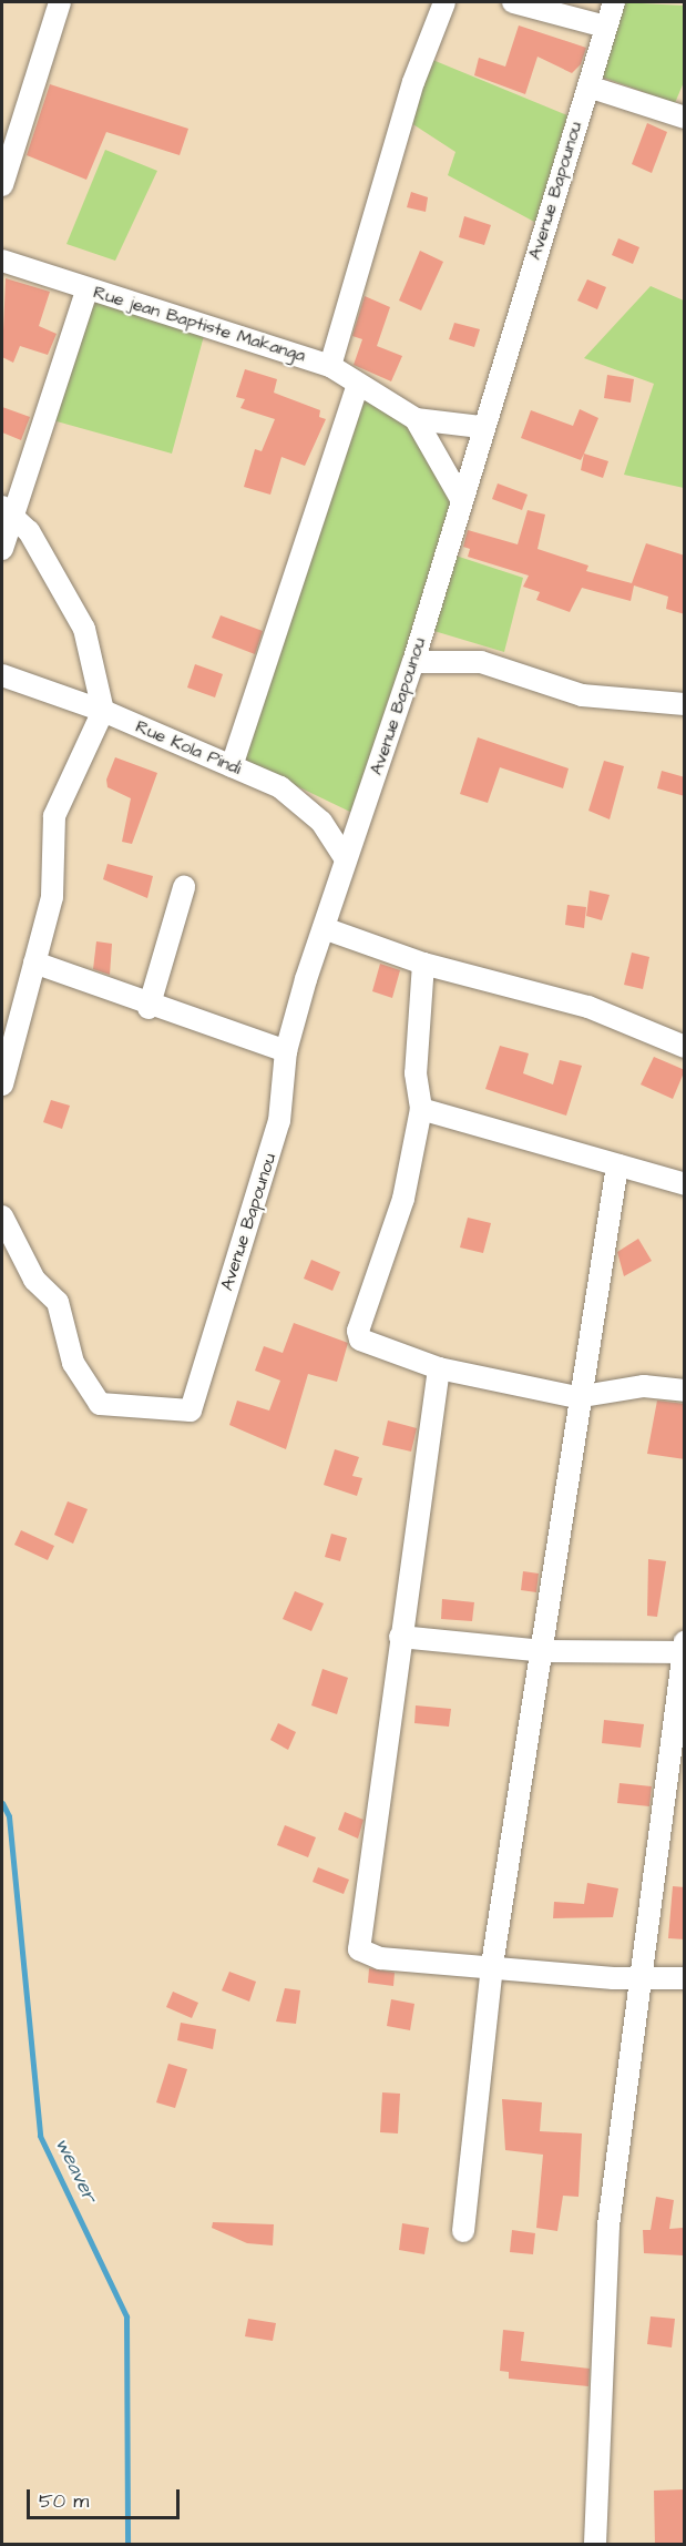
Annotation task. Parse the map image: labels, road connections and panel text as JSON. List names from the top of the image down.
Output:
{
  "streets": {
    "street": ["Avenue Bapounou", "Rue jean Baptiste Makanga", "Rue Kola Pindi"]
  },
  "crossings": [
    ["Avenue Bapounou", "Rue jean Baptiste Makanga"],
    ["Avenue Bapounou", "Rue Kola Pindi"]
  ],
  "water": ["weaver"],
  "scale_bar": "50 m"
}
